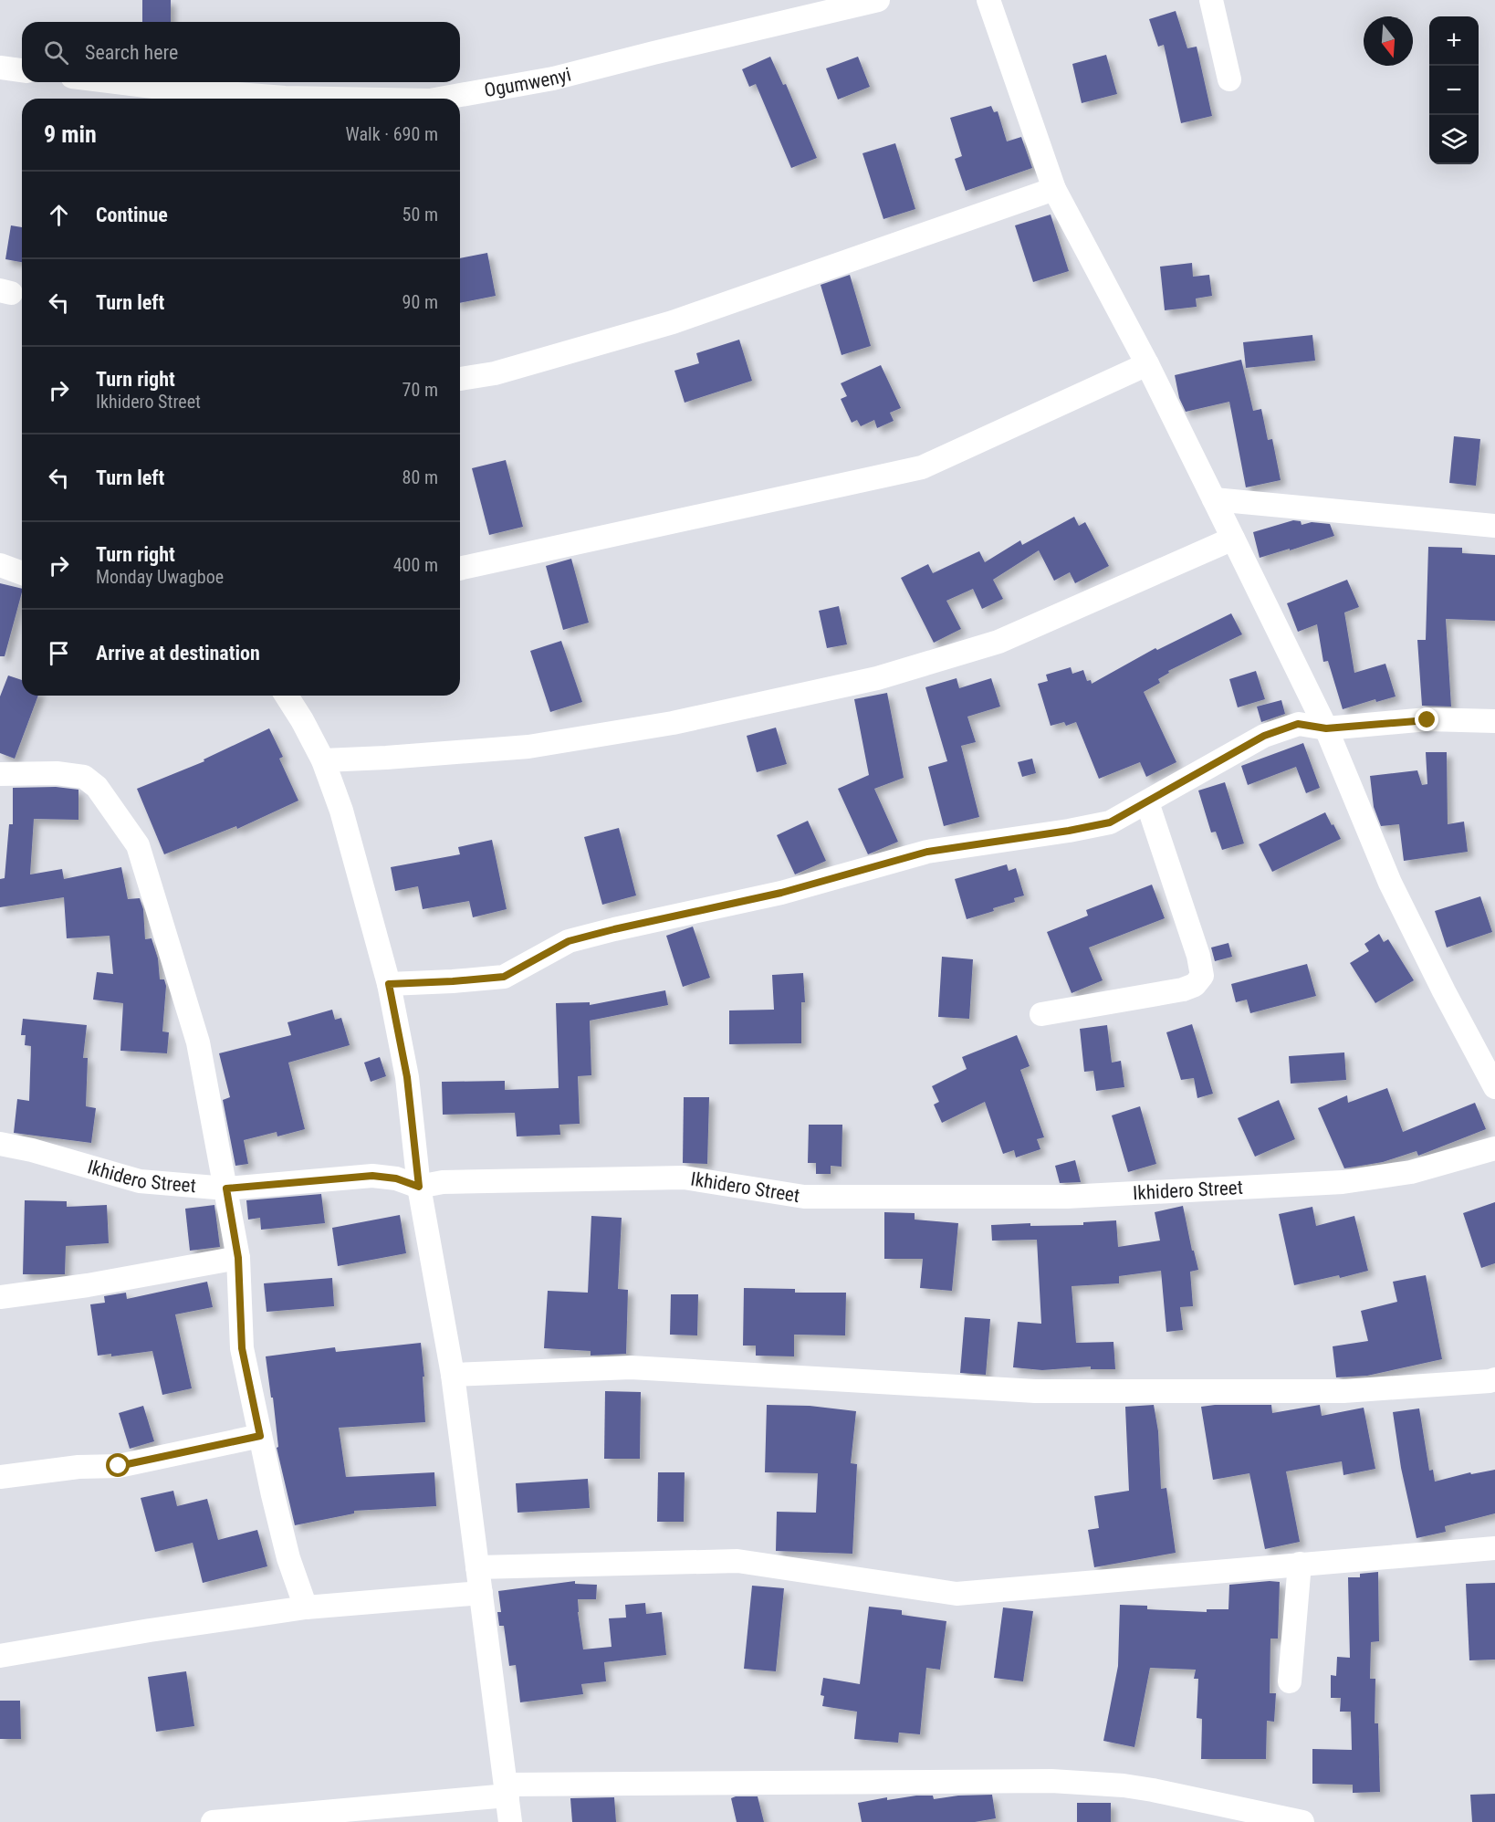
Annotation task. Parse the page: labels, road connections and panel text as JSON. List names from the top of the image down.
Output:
{
  "streets": {
    "street": ["Ogumwenyi", "Ikhidero Street"]
  },
  "north": "bottom",
  "page": {
    "map_buttons": ["+", "−"],
    "search": "Search here",
    "heading": ["9 min", "Walk · 690 m"],
    "list": [
      ["Continue", "50 m"],
      ["Turn left", "90 m"],
      ["Turn right", "Ikhidero Street", "70 m"],
      ["Turn left", "80 m"],
      ["Turn right", "Monday Uwagboe", "400 m"],
      "Arrive at destination"
    ]
  }
}
